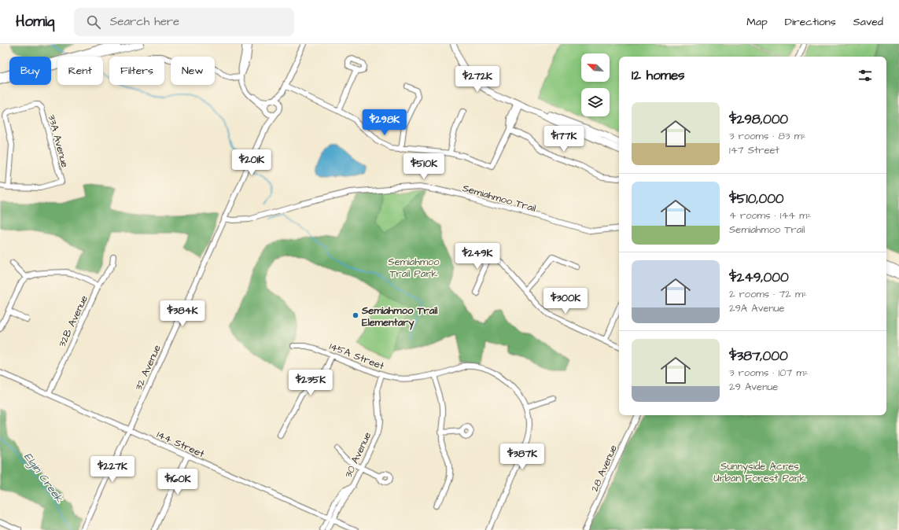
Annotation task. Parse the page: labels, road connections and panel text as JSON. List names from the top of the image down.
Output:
{
  "streets": {
    "street": [
      "33A Avenue",
      "Semiahmoo Trail",
      "32B Avenue",
      "145A Street",
      "32 Avenue",
      "144 Street",
      "30 Avenue",
      "28 Avenue"
    ]
  },
  "crossings": [
    ["Semiahmoo Trail", "32 Avenue"],
    ["32B Avenue", "144 Street"],
    ["145A Street", "30 Avenue"],
    ["32 Avenue", "144 Street"],
    ["144 Street", "30 Avenue"]
  ],
  "water": ["Elgin Creek"],
  "parks": ["Semiahmoo Trail Park", "Sunnyside Acres Urban Forest Park"],
  "places": ["Semiahmoo Trail Elementary"],
  "north": "top left",
  "page": {
    "header": "Homiq",
    "search": "Search here",
    "nav": ["Map", "Directions", "Saved"],
    "chip": [
      "Buy",
      "Rent",
      "Filters",
      "New"
    ],
    "heading": "12 homes",
    "price": [
      "$272K",
      "$298K",
      "$177K",
      "$201K",
      "$510K",
      "$249K",
      "$300K",
      "$384K",
      "$235K",
      "$387K",
      "$227K",
      "$160K"
    ],
    "list": [
      {
        "name": "$298,000",
        "note": "3 rooms · 83 m² · 147 Street"
      },
      {
        "name": "$510,000",
        "note": "4 rooms · 144 m² · Semiahmoo Trail"
      },
      {
        "name": "$249,000",
        "note": "2 rooms · 72 m² · 29A Avenue"
      },
      {
        "name": "$387,000",
        "note": "3 rooms · 107 m² · 29 Avenue"
      }
    ]
  }
}
